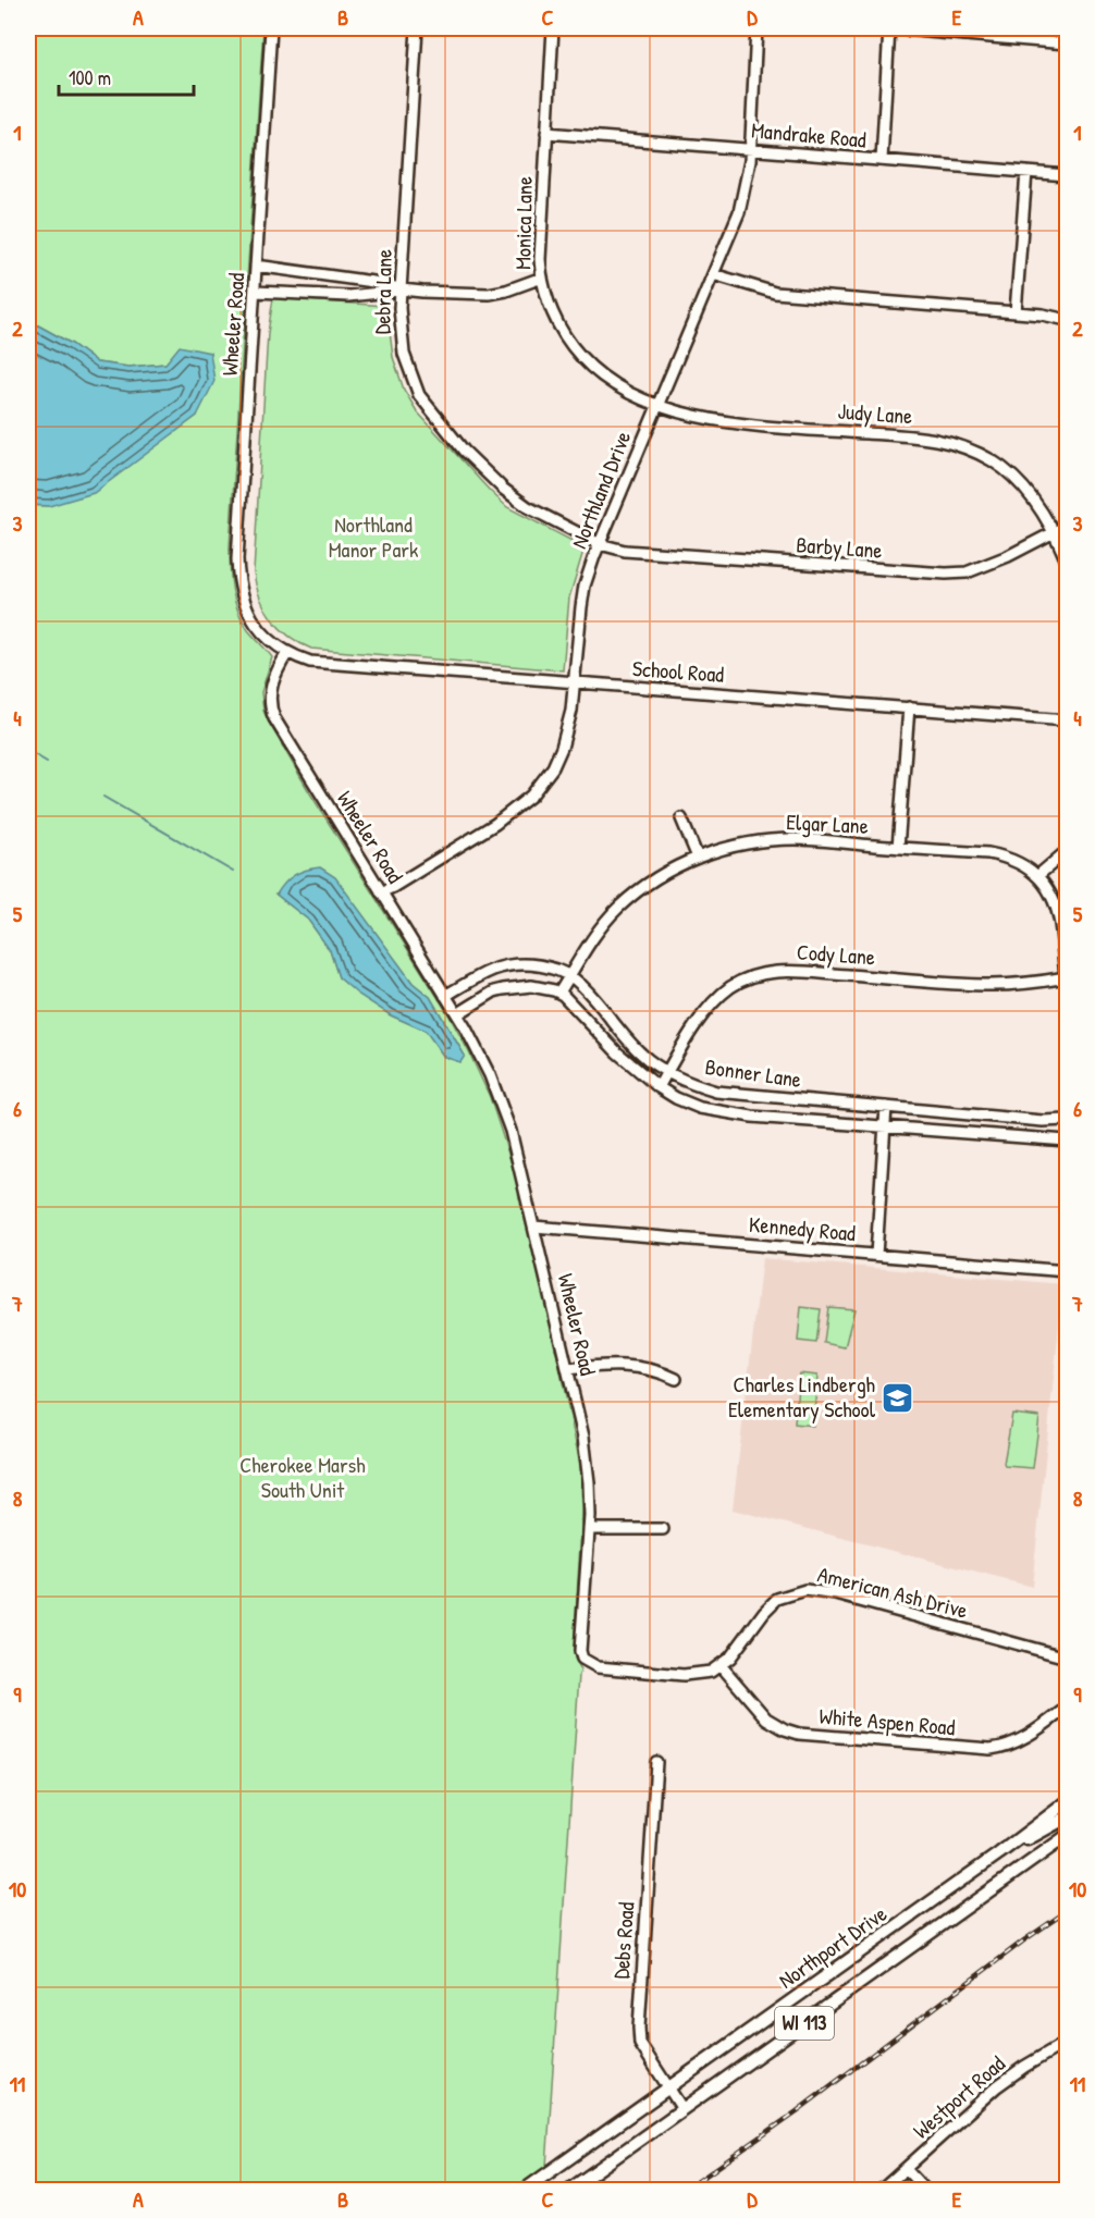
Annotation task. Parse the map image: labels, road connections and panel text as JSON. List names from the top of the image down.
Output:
{
  "streets": {
    "main road": ["Northport Drive", "WI 113"],
    "street": [
      "Mandrake Road",
      "Monica Lane",
      "Debra Lane",
      "Wheeler Road",
      "Judy Lane",
      "Northland Drive",
      "Barby Lane",
      "School Road",
      "Elgar Lane",
      "Cody Lane",
      "Bonner Lane",
      "Kennedy Road",
      "American Ash Drive",
      "White Aspen Road",
      "Debs Road",
      "Westport Road"
    ]
  },
  "crossings": [
    ["Mandrake Road", "Monica Lane"],
    ["Mandrake Road", "Northland Drive"],
    ["Monica Lane", "Judy Lane"],
    ["Monica Lane", "Northland Drive"],
    ["Debra Lane", "Northland Drive"],
    ["Debra Lane", "Barby Lane"],
    ["Wheeler Road", "Northland Drive"],
    ["Wheeler Road", "School Road"],
    ["Wheeler Road", "Bonner Lane"],
    ["Wheeler Road", "Kennedy Road"],
    ["Wheeler Road", "American Ash Drive"],
    ["Wheeler Road", "White Aspen Road"],
    ["Judy Lane", "Northland Drive"],
    ["Judy Lane", "Barby Lane"],
    ["Northland Drive", "Barby Lane"],
    ["Northland Drive", "School Road"],
    ["Elgar Lane", "Cody Lane"],
    ["Elgar Lane", "Bonner Lane"],
    ["Cody Lane", "Bonner Lane"],
    ["American Ash Drive", "White Aspen Road"],
    ["Debs Road", "Northport Drive"],
    ["Debs Road", "WI 113"]
  ],
  "parks": ["Northland Manor Park", "Cherokee Marsh South Unit"],
  "places": {
    "school or university": ["Charles Lindbergh Elementary School"]
  },
  "scale_bar": "100 m",
  "grid": {
    "columns": [
      "A",
      "B",
      "C",
      "D",
      "E"
    ],
    "rows": [
      "1",
      "2",
      "3",
      "4",
      "5",
      "6",
      "7",
      "8",
      "9",
      "10",
      "11"
    ]
  }
}
